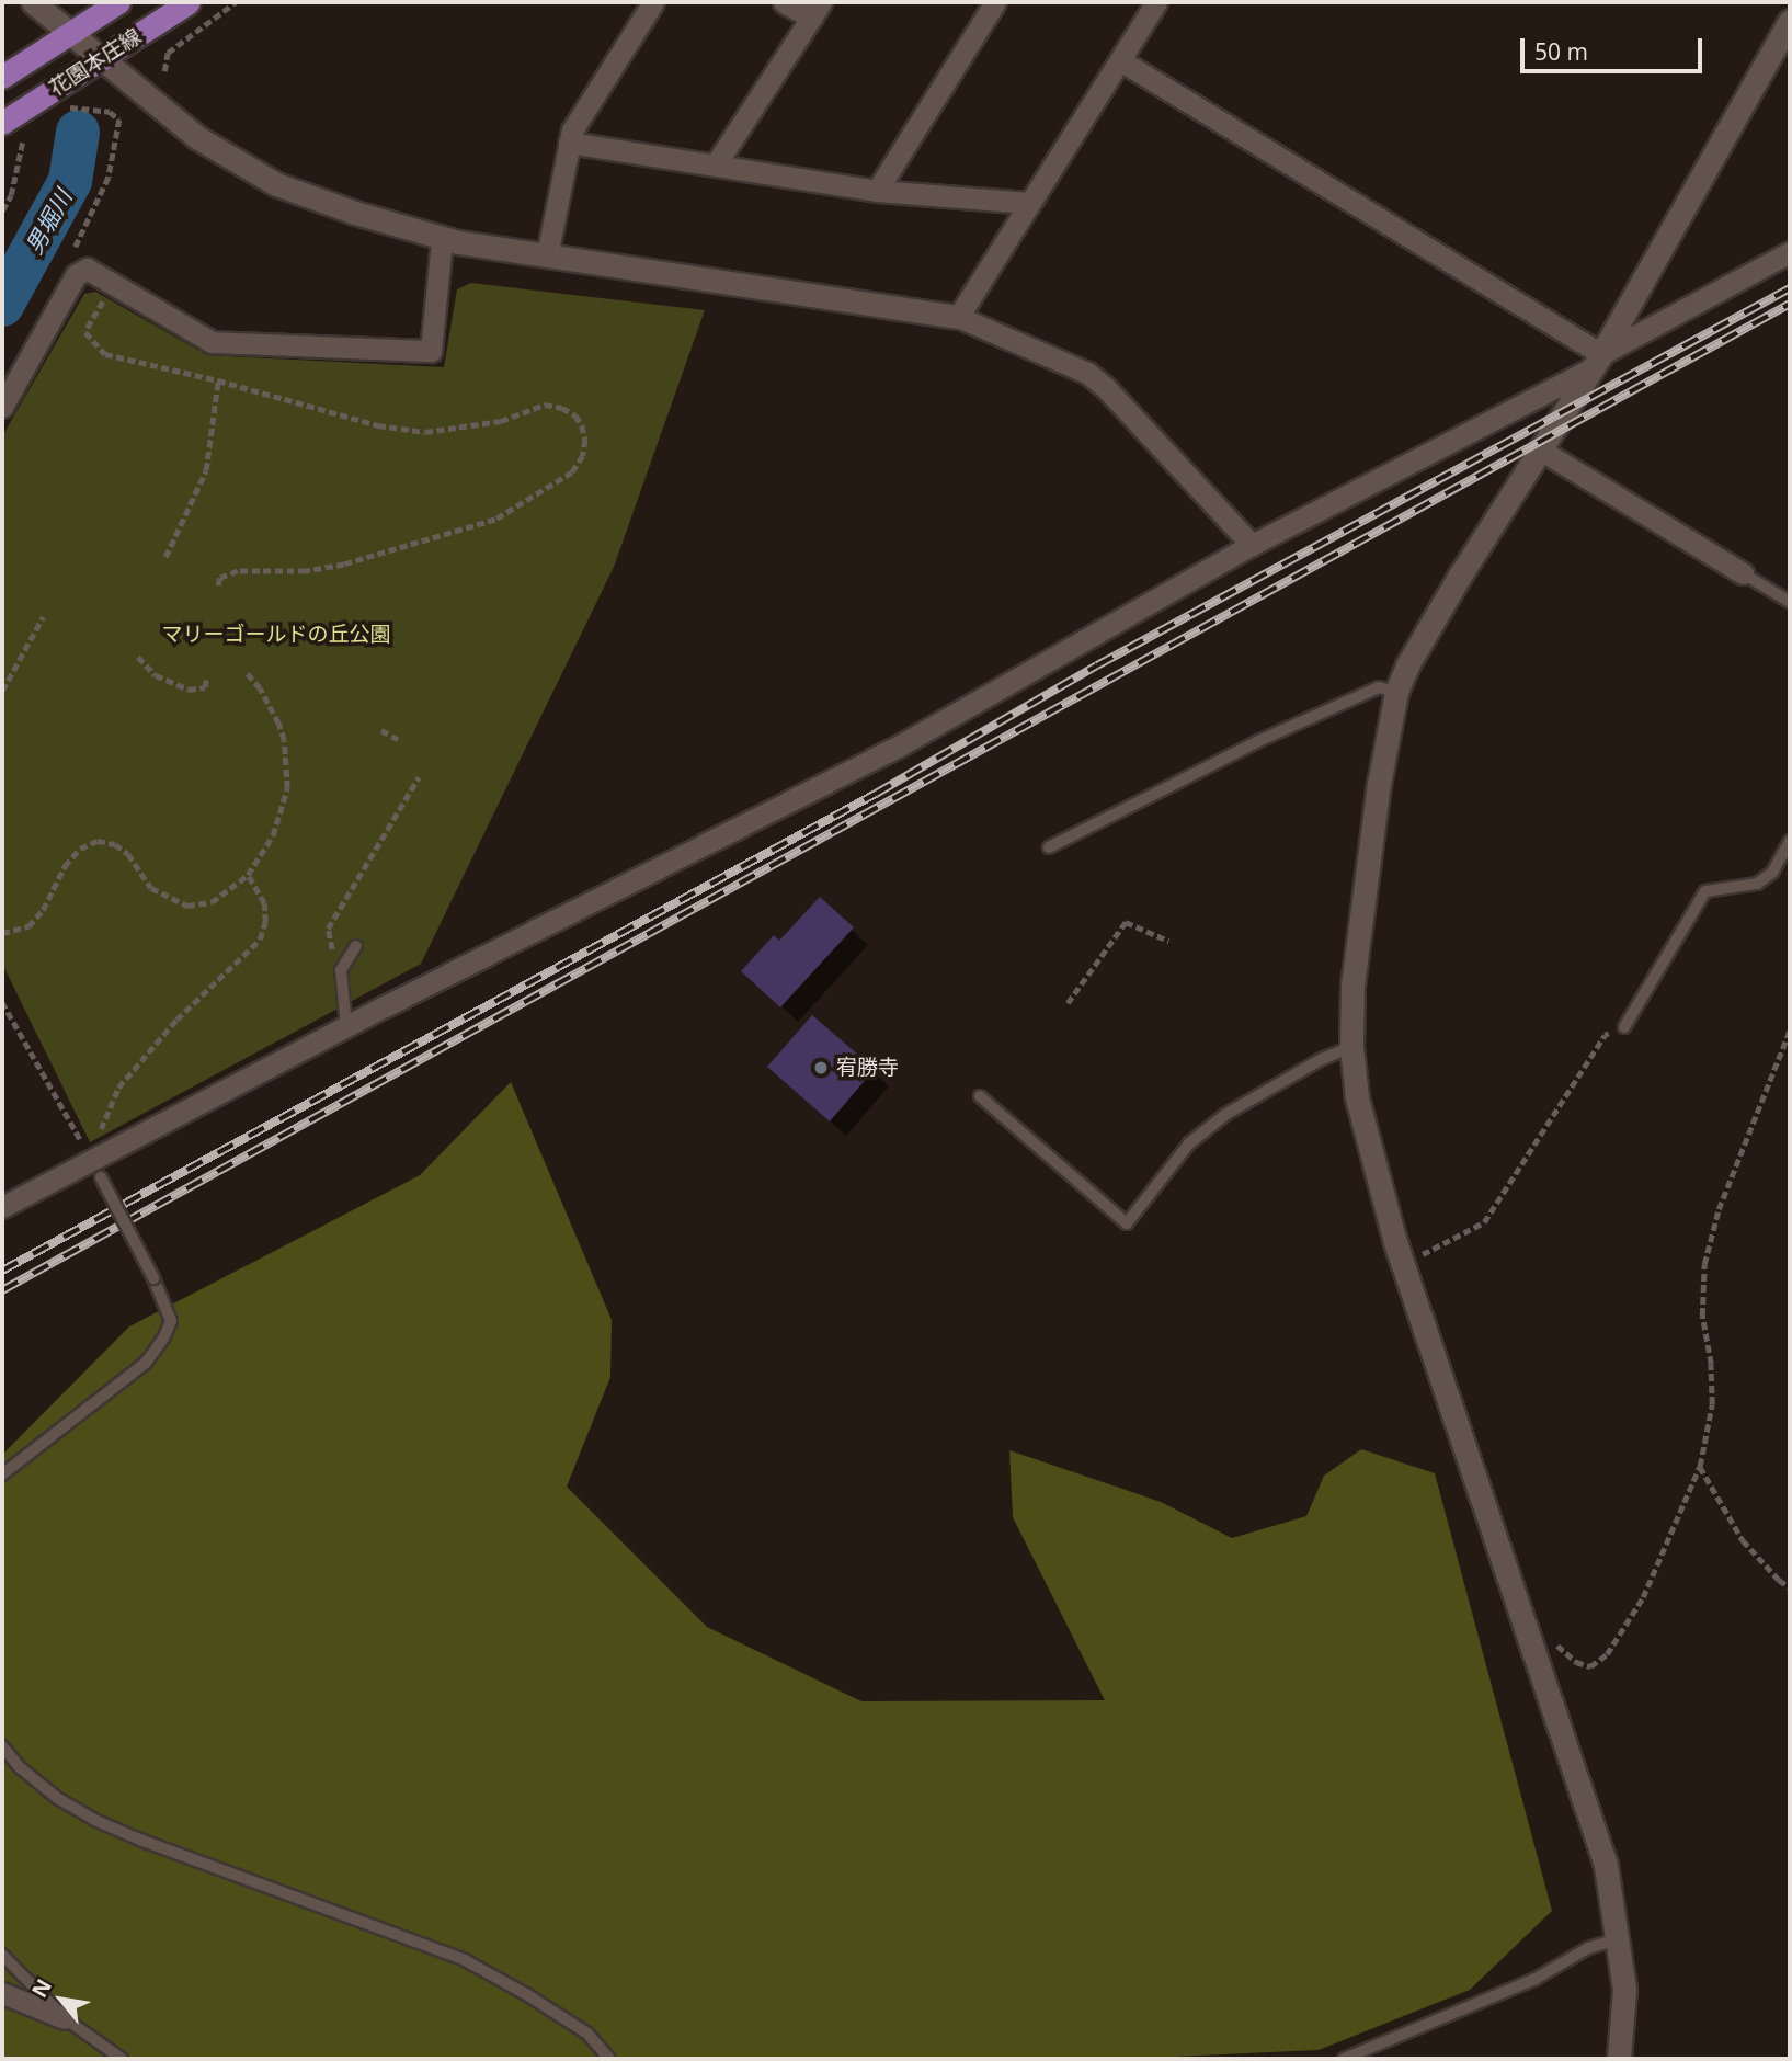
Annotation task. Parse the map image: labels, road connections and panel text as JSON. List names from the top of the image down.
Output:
{
  "streets": {
    "main road": ["花園本庄線"]
  },
  "water": ["男堀川"],
  "parks": ["マリーゴールドの丘公園"],
  "places": ["宥勝寺"],
  "scale_bar": "50 m",
  "north": "top left"
}
